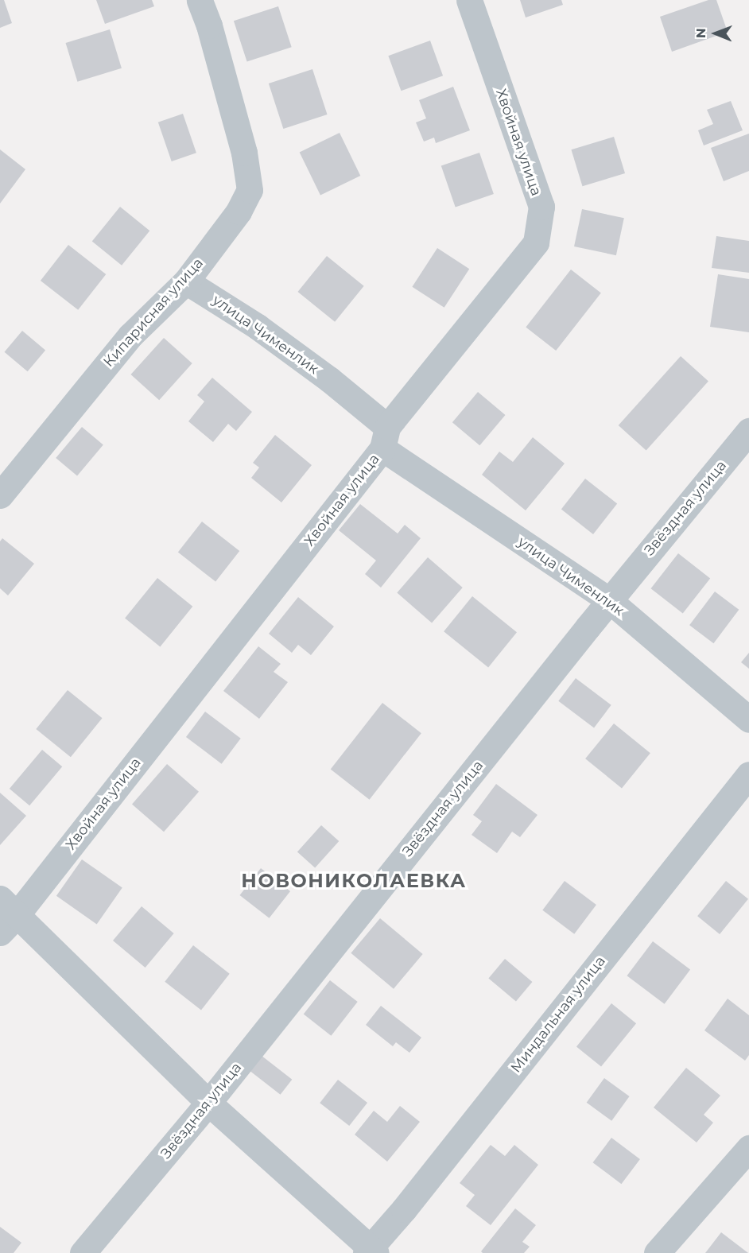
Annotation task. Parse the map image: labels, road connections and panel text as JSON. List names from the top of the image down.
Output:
{
  "streets": {
    "street": [
      "Хвойная улица",
      "Кипарисная улица",
      "улица Чименлик",
      "Звёздная улица",
      "Миндальная улица"
    ]
  },
  "crossings": [
    ["Хвойная улица", "улица Чименлик"],
    ["Кипарисная улица", "улица Чименлик"],
    ["улица Чименлик", "Звёздная улица"]
  ],
  "districts": ["НОВОНИКОЛАЕВКА"],
  "north": "left"
}
